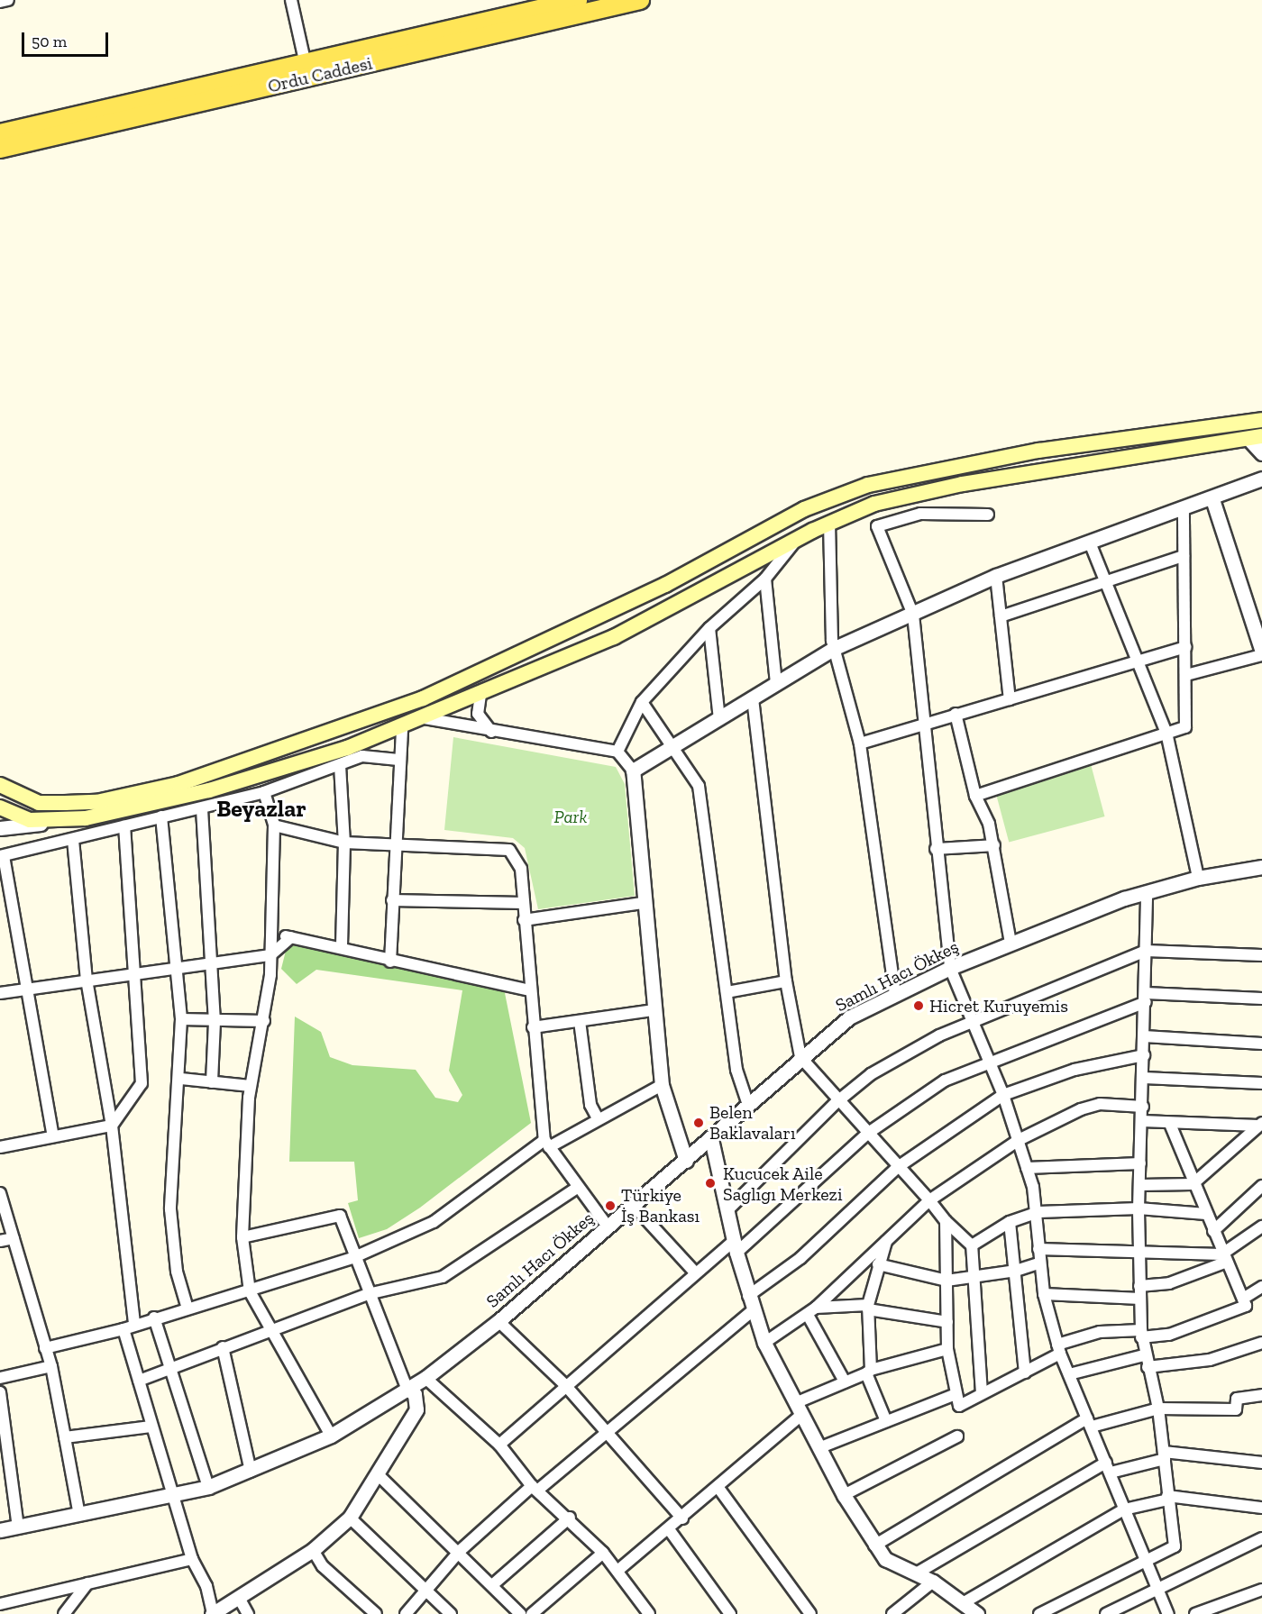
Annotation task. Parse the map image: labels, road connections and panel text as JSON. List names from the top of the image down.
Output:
{
  "streets": {
    "main road": ["Ordu Caddesi"],
    "street": ["Samlı Hacı Ökkeş"]
  },
  "districts": ["Beyazlar"],
  "parks": ["Park"],
  "places": [
    "Hicret Kuruyemis",
    "Belen Baklavaları",
    "Kucucek Aile Saglıgı Merkezi",
    "Türkiye İş Bankası"
  ],
  "scale_bar": "50 m"
}
